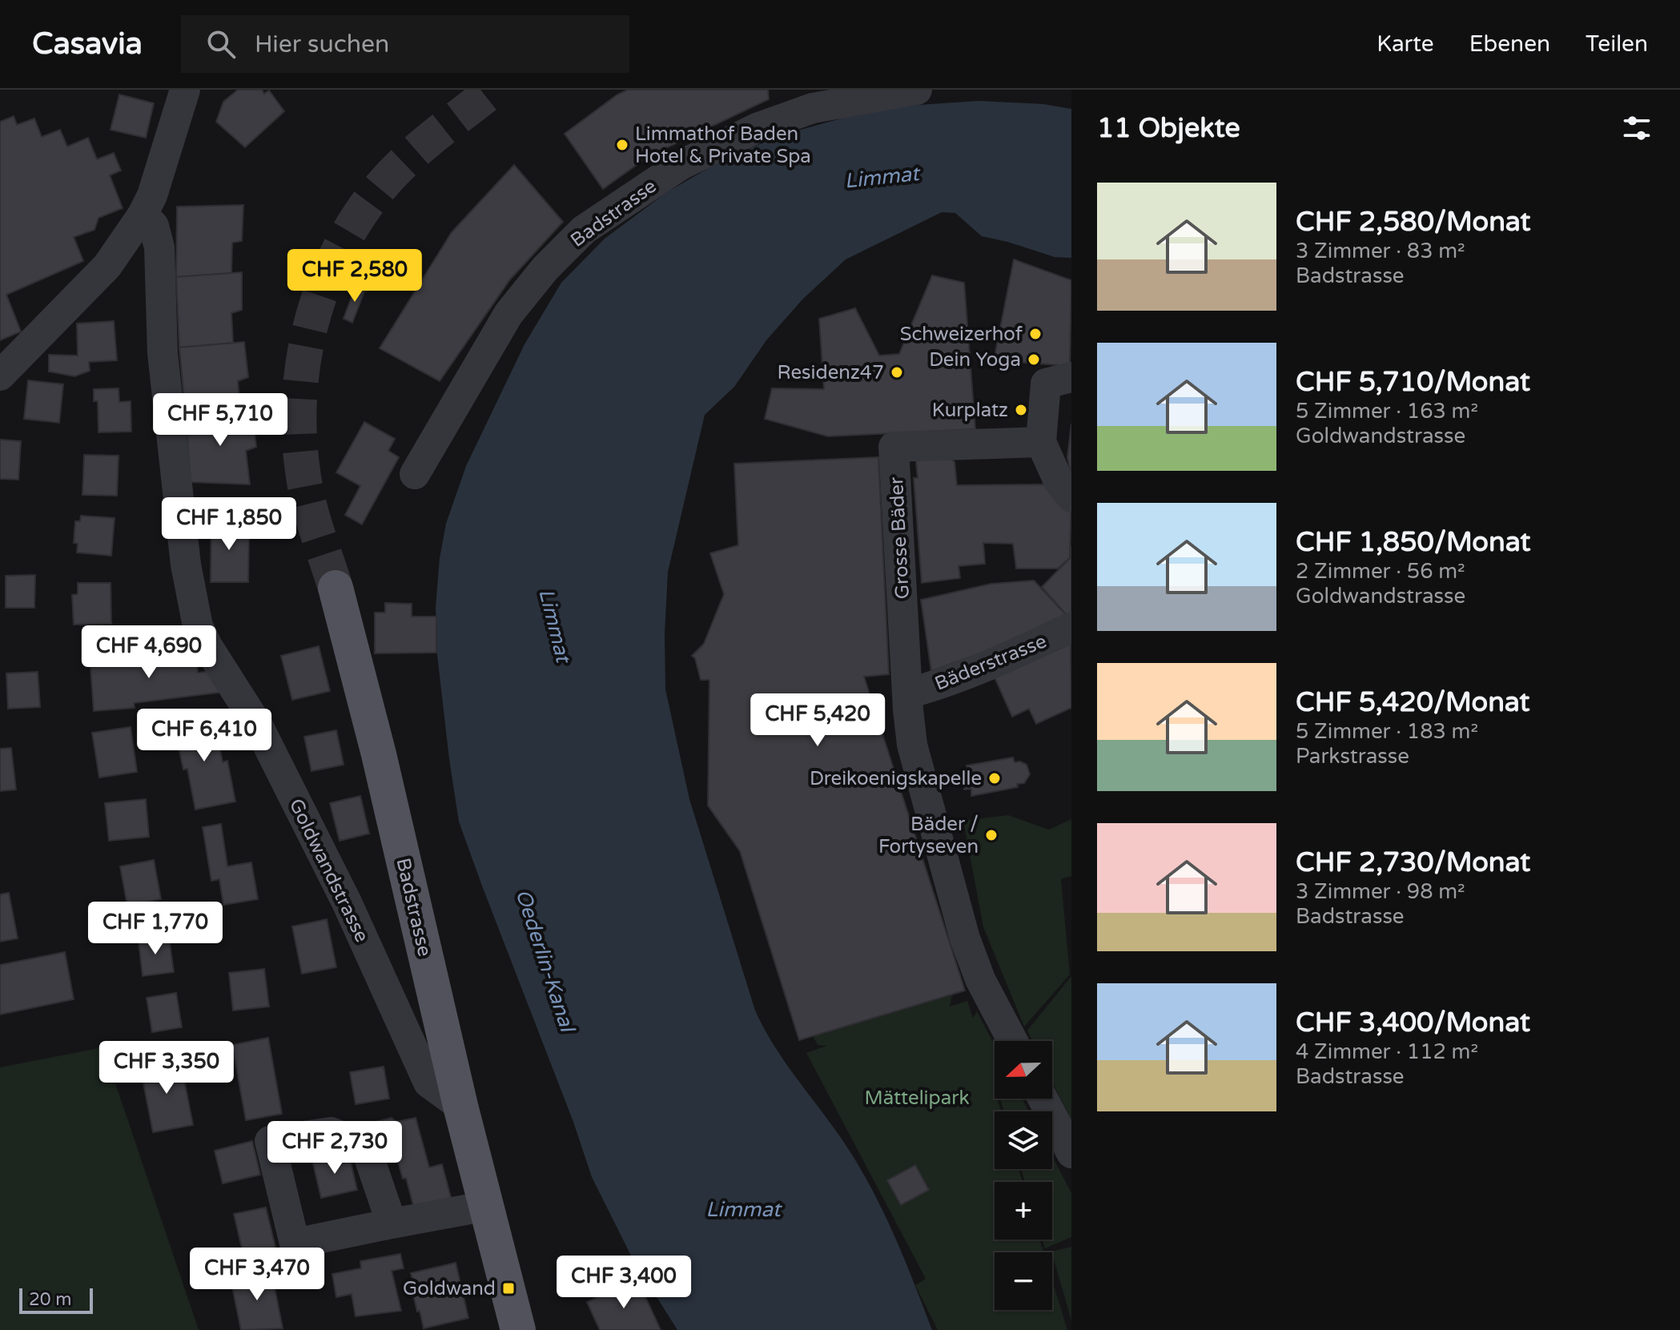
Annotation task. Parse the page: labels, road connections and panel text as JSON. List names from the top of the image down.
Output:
{
  "streets": {
    "main road": ["Badstrasse"],
    "street": ["Grosse Bäder", "Bäderstrasse", "Goldwandstrasse"]
  },
  "crossings": [
    ["Badstrasse", "Goldwandstrasse"],
    ["Grosse Bäder", "Bäderstrasse"]
  ],
  "water": ["Limmat", "Oederlin-Kanal"],
  "parks": ["Mättelipark"],
  "places": {
    "other": [
      "Limmathof Baden Hotel & Private Spa",
      "Schweizerhof",
      "Dein Yoga",
      "Residenz47",
      "Kurplatz",
      "Dreikoenigskapelle",
      "Bäder / Fortyseven"
    ],
    "transit": ["Goldwand"]
  },
  "scale_bar": "20 m",
  "north": "left",
  "page": {
    "header": "Casavia",
    "search": "Hier suchen",
    "nav": ["Karte", "Ebenen", "Teilen"],
    "heading": "11 Objekte",
    "list": [
      {
        "name": "CHF 2,580/Monat",
        "note": "3 Zimmer · 83 m² · Badstrasse"
      },
      {
        "name": "CHF 5,710/Monat",
        "note": "5 Zimmer · 163 m² · Goldwandstrasse"
      },
      {
        "name": "CHF 1,850/Monat",
        "note": "2 Zimmer · 56 m² · Goldwandstrasse"
      },
      {
        "name": "CHF 5,420/Monat",
        "note": "5 Zimmer · 183 m² · Parkstrasse"
      },
      {
        "name": "CHF 2,730/Monat",
        "note": "3 Zimmer · 98 m² · Badstrasse"
      },
      {
        "name": "CHF 3,400/Monat",
        "note": "4 Zimmer · 112 m² · Badstrasse"
      }
    ],
    "price": [
      "CHF 2,580",
      "CHF 5,710",
      "CHF 1,850",
      "CHF 4,690",
      "CHF 5,420",
      "CHF 6,410",
      "CHF 1,770",
      "CHF 3,350",
      "CHF 2,730",
      "CHF 3,470",
      "CHF 3,400"
    ],
    "map_buttons": ["+", "−"],
    "scale": "20 m"
  }
}
